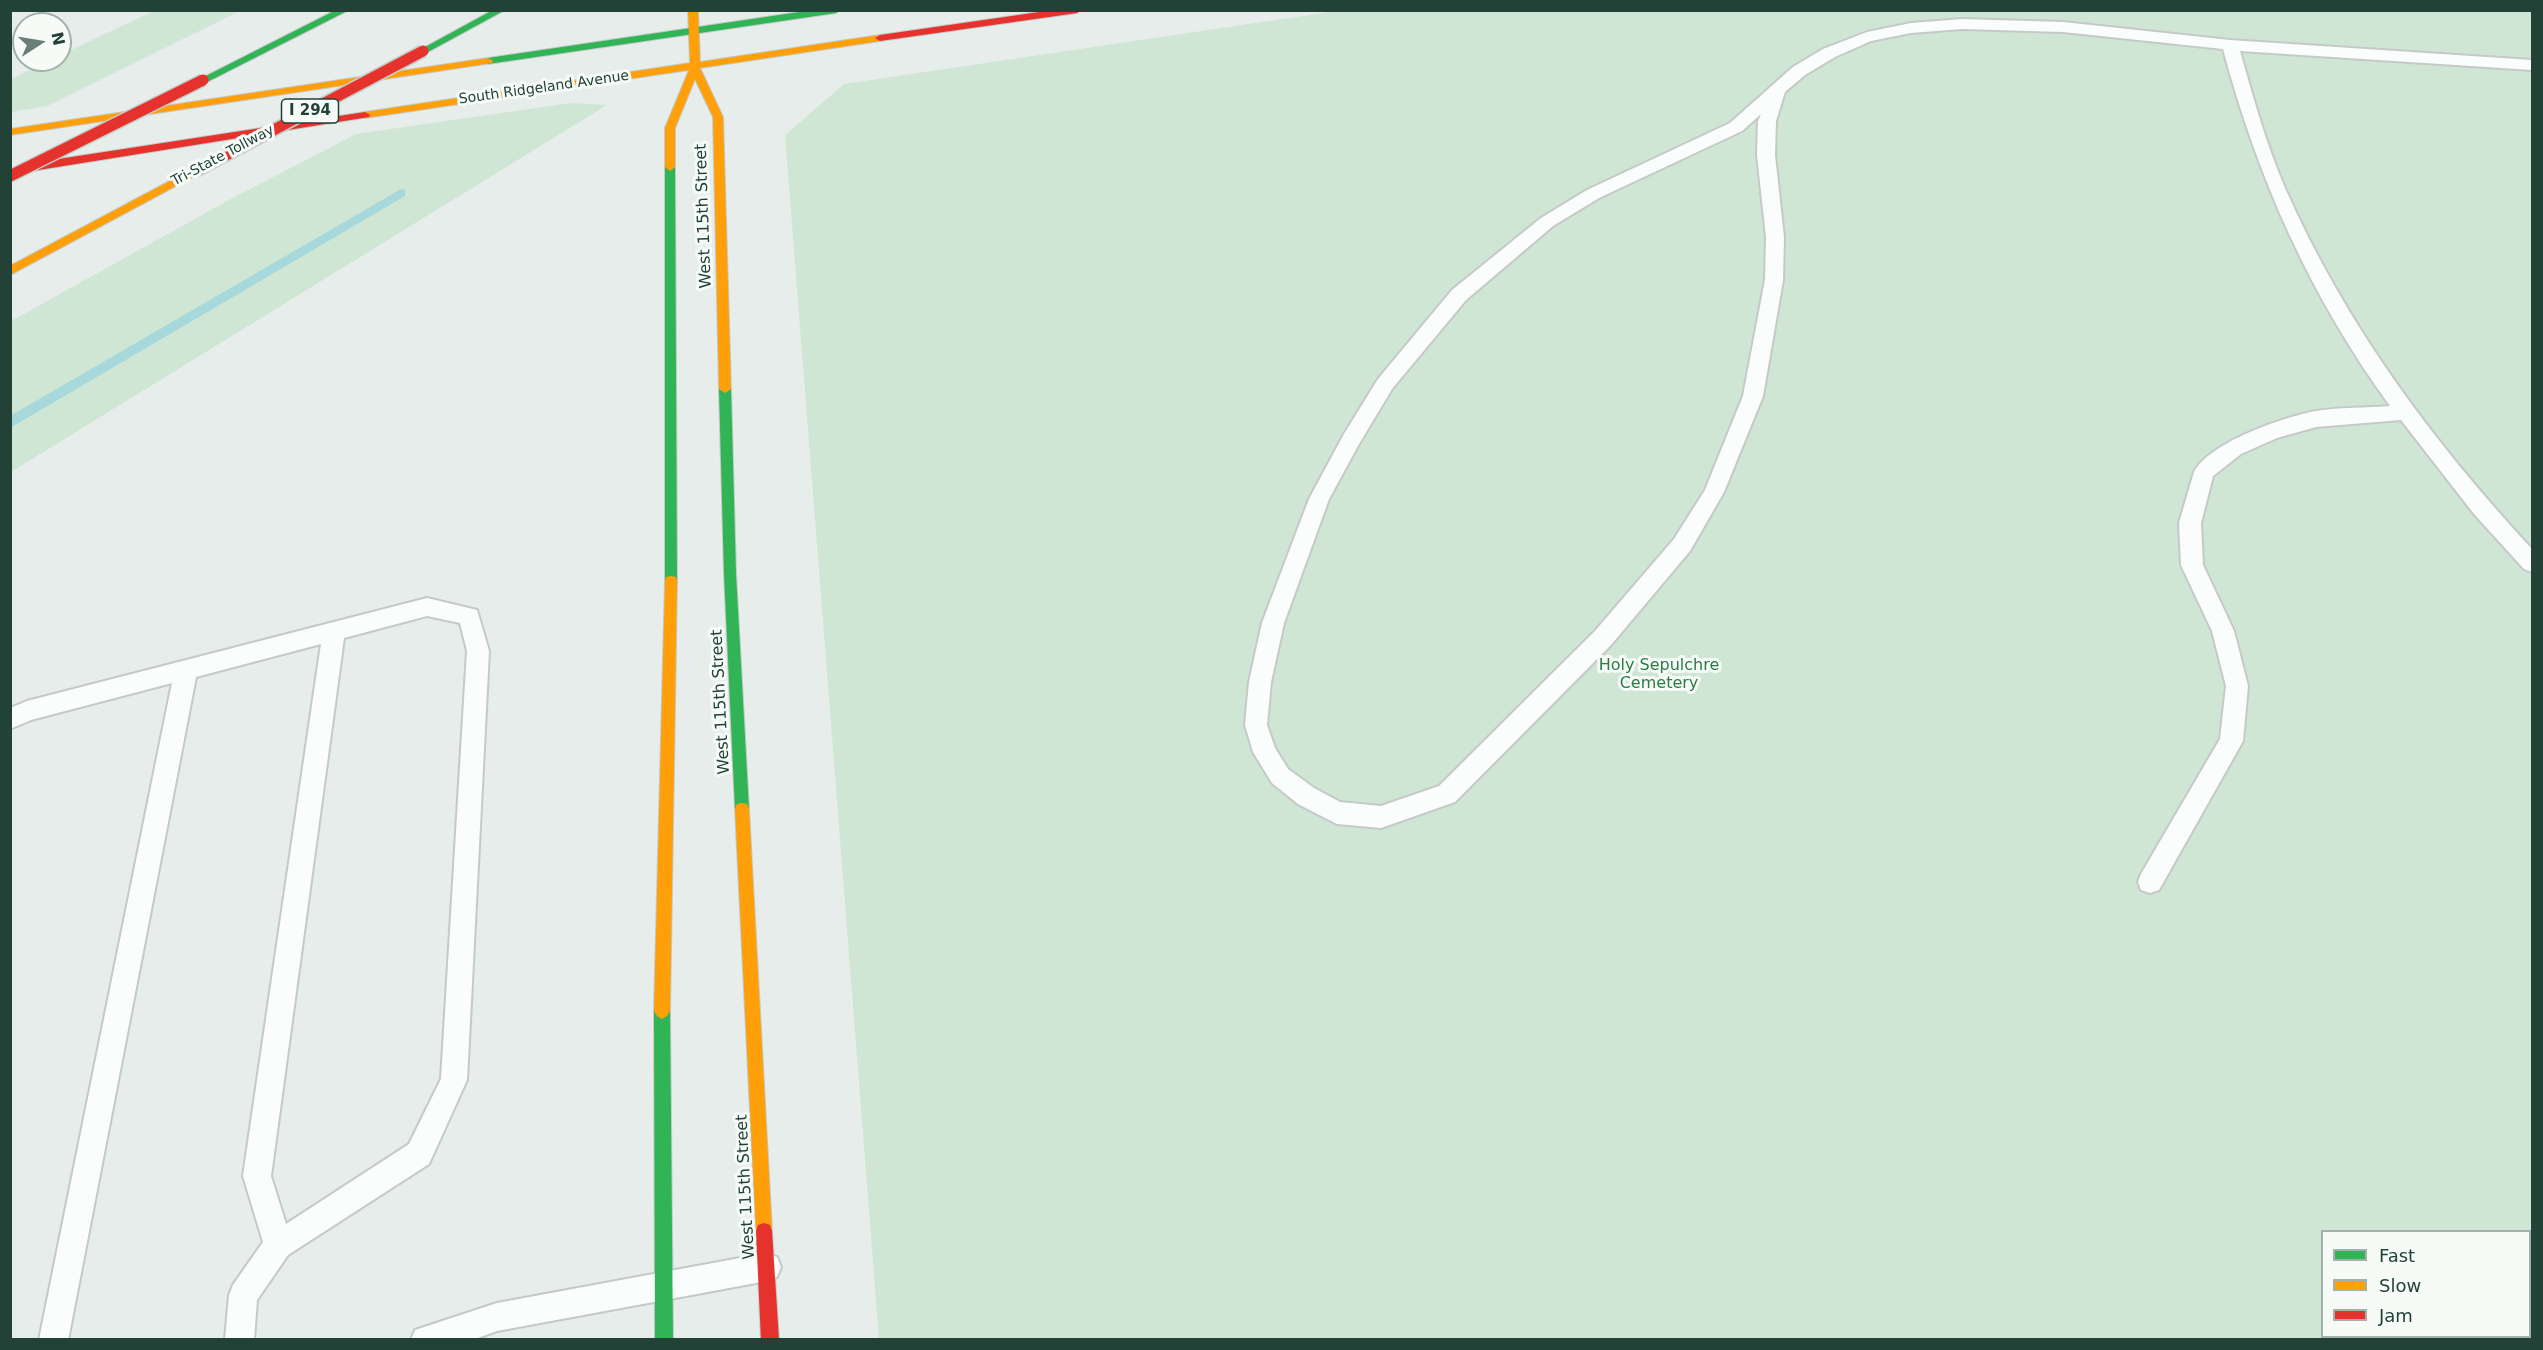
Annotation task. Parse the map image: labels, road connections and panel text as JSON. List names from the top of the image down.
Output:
{
  "streets": {
    "main road": [
      "South Ridgeland Avenue",
      "I 294",
      "Tri-State Tollway",
      "West 115th Street"
    ]
  },
  "crossings": [
    ["South Ridgeland Avenue", "West 115th Street"]
  ],
  "parks": ["Holy Sepulchre Cemetery"],
  "legend": ["Fast", "Slow", "Jam"],
  "north": "right"
}
